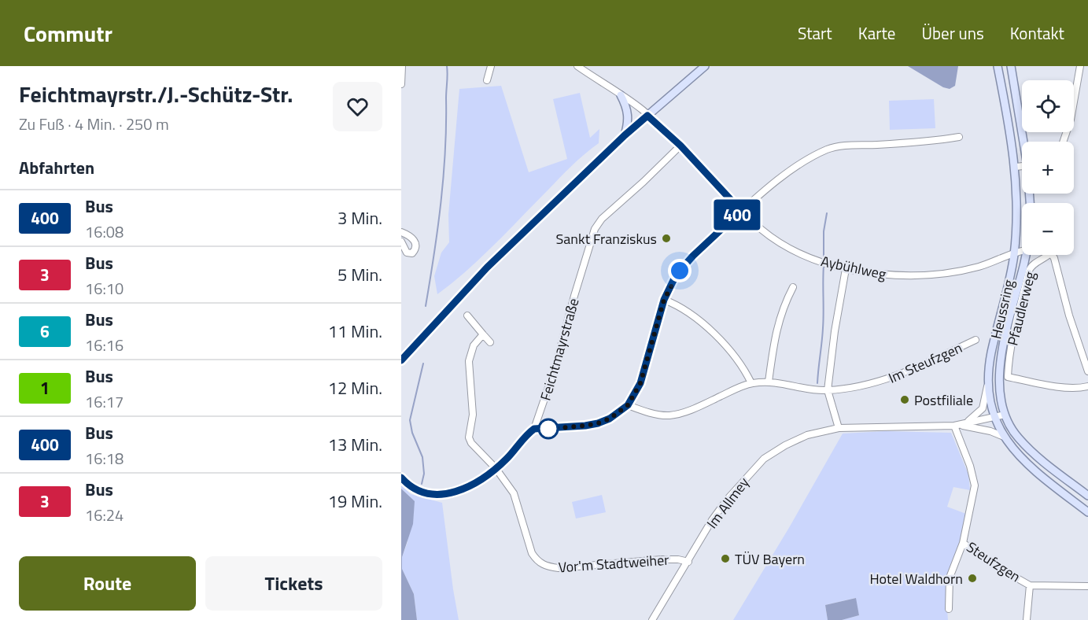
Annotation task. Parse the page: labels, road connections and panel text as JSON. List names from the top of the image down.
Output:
{
  "streets": {
    "main road": ["Heussring"],
    "street": [
      "Aybühlweg",
      "Pfaudlerweg",
      "Feichtmayrstraße",
      "Im Steufzgen",
      "Im Allmey",
      "Steufzgen",
      "Vor'm Stadtweiher"
    ]
  },
  "crossings": [
    ["Aybühlweg", "Heussring"],
    ["Aybühlweg", "Feichtmayrstraße"],
    ["Heussring", "Im Allmey"],
    ["Feichtmayrstraße", "Vor'm Stadtweiher"],
    ["Im Allmey", "Steufzgen"],
    ["Im Allmey", "Vor'm Stadtweiher"]
  ],
  "places": [
    "Sankt Franziskus",
    "Postfiliale",
    "TÜV Bayern",
    "Hotel Waldhorn"
  ],
  "lines": ["bus line 400"],
  "page": {
    "header": "Commutr",
    "nav": [
      "Start",
      "Karte",
      "Über uns",
      "Kontakt"
    ],
    "heading": [
      ["Feichtmayrstr./J.-Schütz-Str.", "Zu Fuß · 4 Min. · 250 m"],
      "Abfahrten"
    ],
    "on_map": "400",
    "map_buttons": ["+", "−"],
    "list": [
      {
        "mark": "400",
        "name": "Bus",
        "note": "16:08",
        "value": "3 Min."
      },
      {
        "mark": "3",
        "name": "Bus",
        "note": "16:10",
        "value": "5 Min."
      },
      {
        "mark": "6",
        "name": "Bus",
        "note": "16:16",
        "value": "11 Min."
      },
      {
        "mark": "1",
        "name": "Bus",
        "note": "16:17",
        "value": "12 Min."
      },
      {
        "mark": "400",
        "name": "Bus",
        "note": "16:18",
        "value": "13 Min."
      },
      {
        "mark": "3",
        "name": "Bus",
        "note": "16:24",
        "value": "19 Min."
      }
    ],
    "buttons": ["Route", "Tickets"]
  }
}
